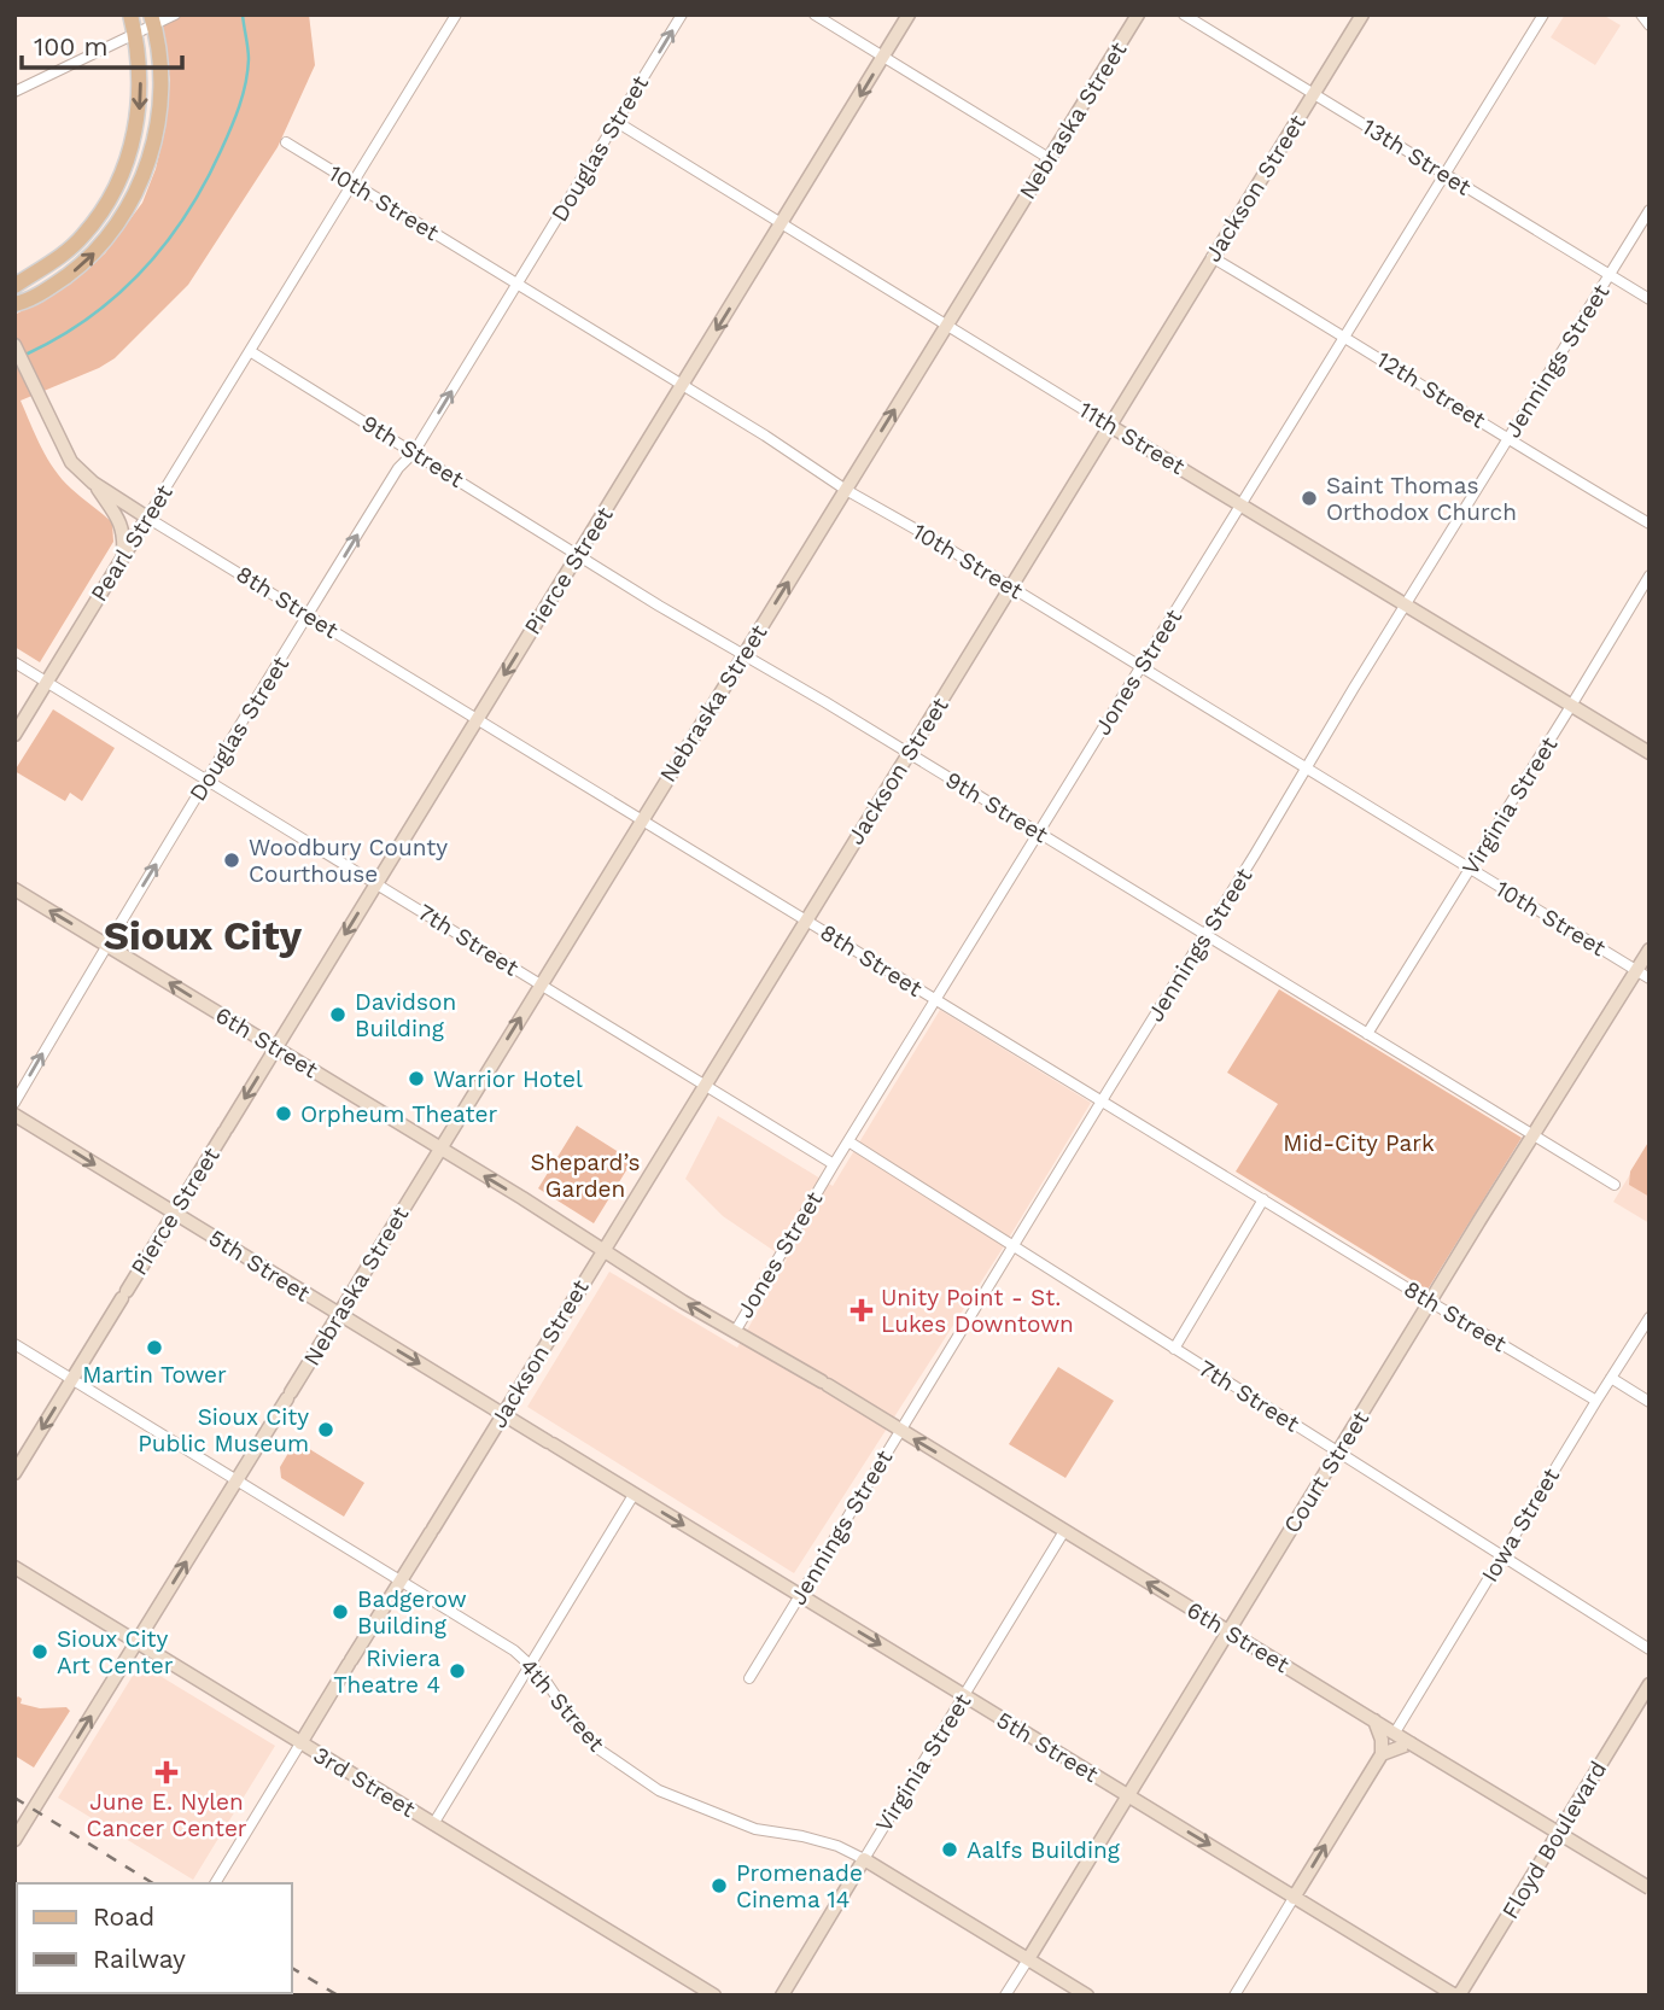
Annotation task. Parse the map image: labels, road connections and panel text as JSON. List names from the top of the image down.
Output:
{
  "streets": {
    "main road": [
      "Nebraska Street",
      "Jackson Street",
      "11th Street",
      "Pearl Street",
      "Pierce Street",
      "Virginia Street",
      "6th Street",
      "5th Street",
      "Court Street",
      "4th Street",
      "3rd Street",
      "Floyd Boulevard"
    ],
    "street": [
      "Douglas Street",
      "13th Street",
      "10th Street",
      "Jennings Street",
      "12th Street",
      "9th Street",
      "8th Street",
      "Jones Street",
      "7th Street",
      "Iowa Street"
    ]
  },
  "crossings": [
    ["Nebraska Street", "10th Street"],
    ["Nebraska Street", "11th Street"],
    ["Nebraska Street", "9th Street"],
    ["Nebraska Street", "8th Street"],
    ["Nebraska Street", "7th Street"],
    ["Nebraska Street", "6th Street"],
    ["Nebraska Street", "5th Street"],
    ["Nebraska Street", "4th Street"],
    ["Nebraska Street", "3rd Street"],
    ["Douglas Street", "10th Street"],
    ["Douglas Street", "11th Street"],
    ["Douglas Street", "9th Street"],
    ["Douglas Street", "8th Street"],
    ["Douglas Street", "7th Street"],
    ["Douglas Street", "6th Street"],
    ["13th Street", "Jackson Street"],
    ["13th Street", "Jennings Street"],
    ["13th Street", "Jones Street"],
    ["Jackson Street", "10th Street"],
    ["Jackson Street", "12th Street"],
    ["Jackson Street", "11th Street"],
    ["Jackson Street", "9th Street"],
    ["Jackson Street", "8th Street"],
    ["Jackson Street", "7th Street"],
    ["Jackson Street", "6th Street"],
    ["Jackson Street", "5th Street"],
    ["Jackson Street", "4th Street"],
    ["Jackson Street", "3rd Street"],
    ["10th Street", "Jennings Street"],
    ["10th Street", "Pearl Street"],
    ["10th Street", "Pierce Street"],
    ["10th Street", "Jones Street"],
    ["10th Street", "Virginia Street"],
    ["10th Street", "Court Street"],
    ["Jennings Street", "12th Street"],
    ["Jennings Street", "11th Street"],
    ["Jennings Street", "9th Street"],
    ["Jennings Street", "8th Street"],
    ["Jennings Street", "7th Street"],
    ["Jennings Street", "6th Street"],
    ["Jennings Street", "5th Street"],
    ["12th Street", "Jones Street"],
    ["11th Street", "Pierce Street"],
    ["11th Street", "Jones Street"],
    ["11th Street", "Virginia Street"],
    ["9th Street", "Pearl Street"],
    ["9th Street", "Pierce Street"],
    ["9th Street", "Jones Street"],
    ["9th Street", "Virginia Street"],
    ["9th Street", "Court Street"],
    ["Pearl Street", "8th Street"],
    ["Pearl Street", "7th Street"],
    ["Pierce Street", "8th Street"],
    ["Pierce Street", "7th Street"],
    ["Pierce Street", "6th Street"],
    ["Pierce Street", "5th Street"],
    ["Pierce Street", "4th Street"],
    ["8th Street", "Jones Street"],
    ["8th Street", "Court Street"],
    ["8th Street", "Iowa Street"],
    ["Jones Street", "7th Street"],
    ["Jones Street", "6th Street"],
    ["Virginia Street", "6th Street"],
    ["Virginia Street", "5th Street"],
    ["Virginia Street", "4th Street"],
    ["7th Street", "Court Street"],
    ["7th Street", "Iowa Street"],
    ["6th Street", "Court Street"],
    ["6th Street", "Iowa Street"],
    ["5th Street", "Court Street"],
    ["5th Street", "Floyd Boulevard"],
    ["Court Street", "4th Street"]
  ],
  "one_way": [
    "Nebraska Street",
    "Douglas Street",
    "Pierce Street",
    "6th Street",
    "5th Street"
  ],
  "districts": ["Sioux City"],
  "parks": ["Mid-City Park", "Shepard’s Garden"],
  "places": {
    "other": [
      "Saint Thomas Orthodox Church",
      "Woodbury County Courthouse",
      "Davidson Building",
      "Warrior Hotel",
      "Orpheum Theater",
      "Martin Tower",
      "Sioux City Public Museum",
      "Badgerow Building",
      "Sioux City Art Center",
      "Riviera Theatre 4",
      "Aalfs Building",
      "Promenade Cinema 14"
    ],
    "health": ["Unity Point - St. Lukes Downtown", "June E. Nylen Cancer Center"]
  },
  "legend": ["Road", "Railway"],
  "scale_bar": "100 m"
}
